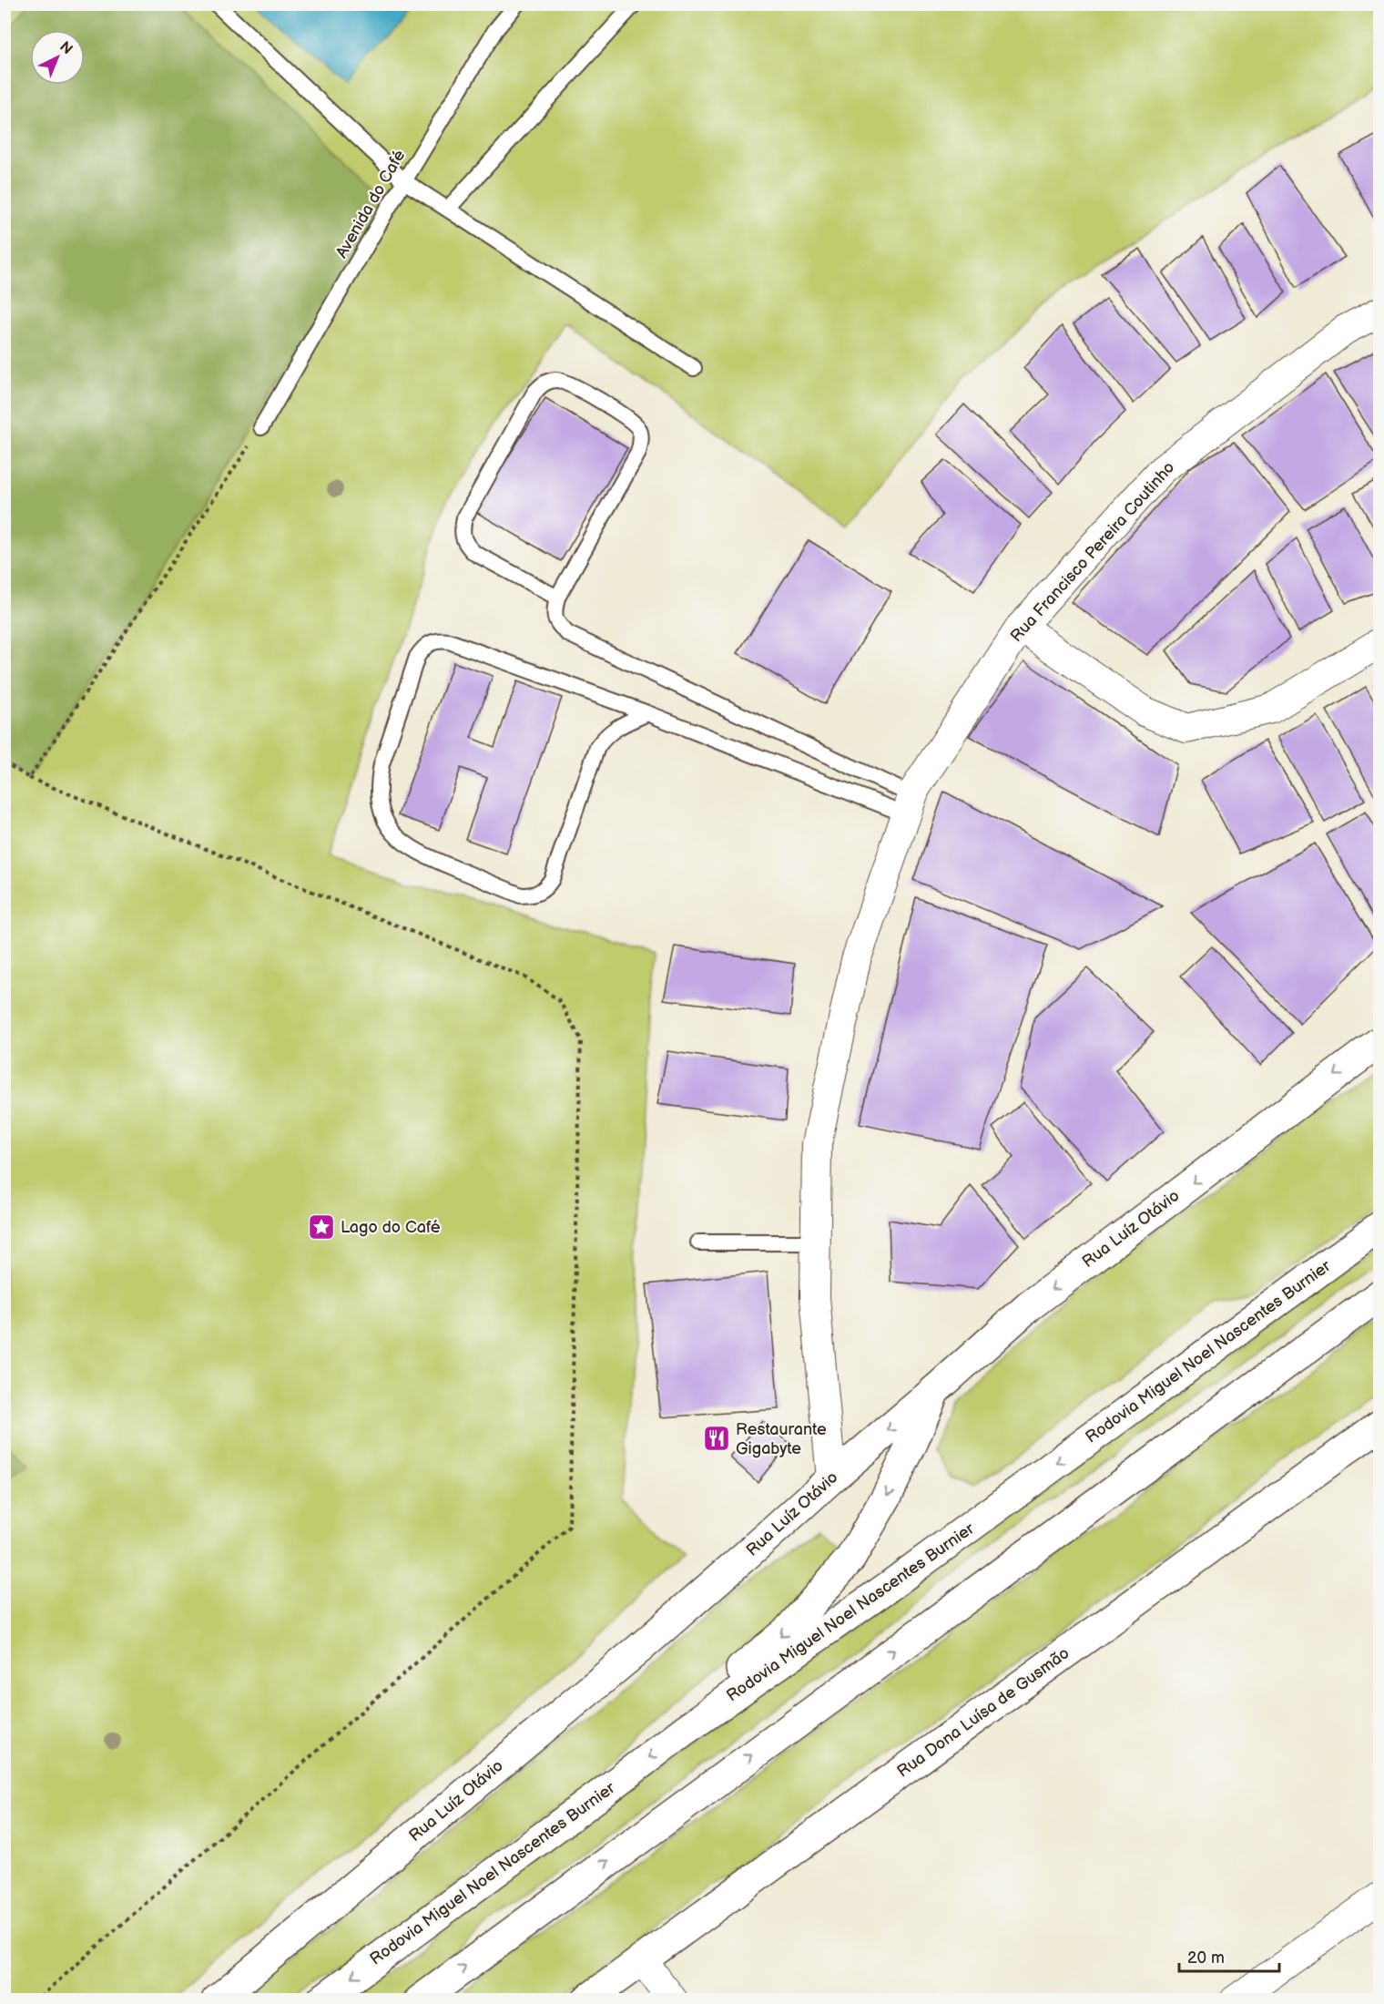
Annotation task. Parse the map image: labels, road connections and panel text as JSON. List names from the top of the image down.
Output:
{
  "streets": {
    "main road": ["Rua Luíz Otávio", "Rodovia Miguel Noel Nascentes Burnier", "Rua Dona Luísa de Gusmão"],
    "street": ["Rua Francisco Pereira Coutinho"],
    "lane": ["Avenida do Café"]
  },
  "crossings": [
    ["Rua Francisco Pereira Coutinho", "Rua Luíz Otávio"]
  ],
  "places": {
    "place": ["Lago do Café"],
    "restaurant": ["Restaurante Gigabyte"]
  },
  "scale_bar": "20 m",
  "north": "top right"
}
